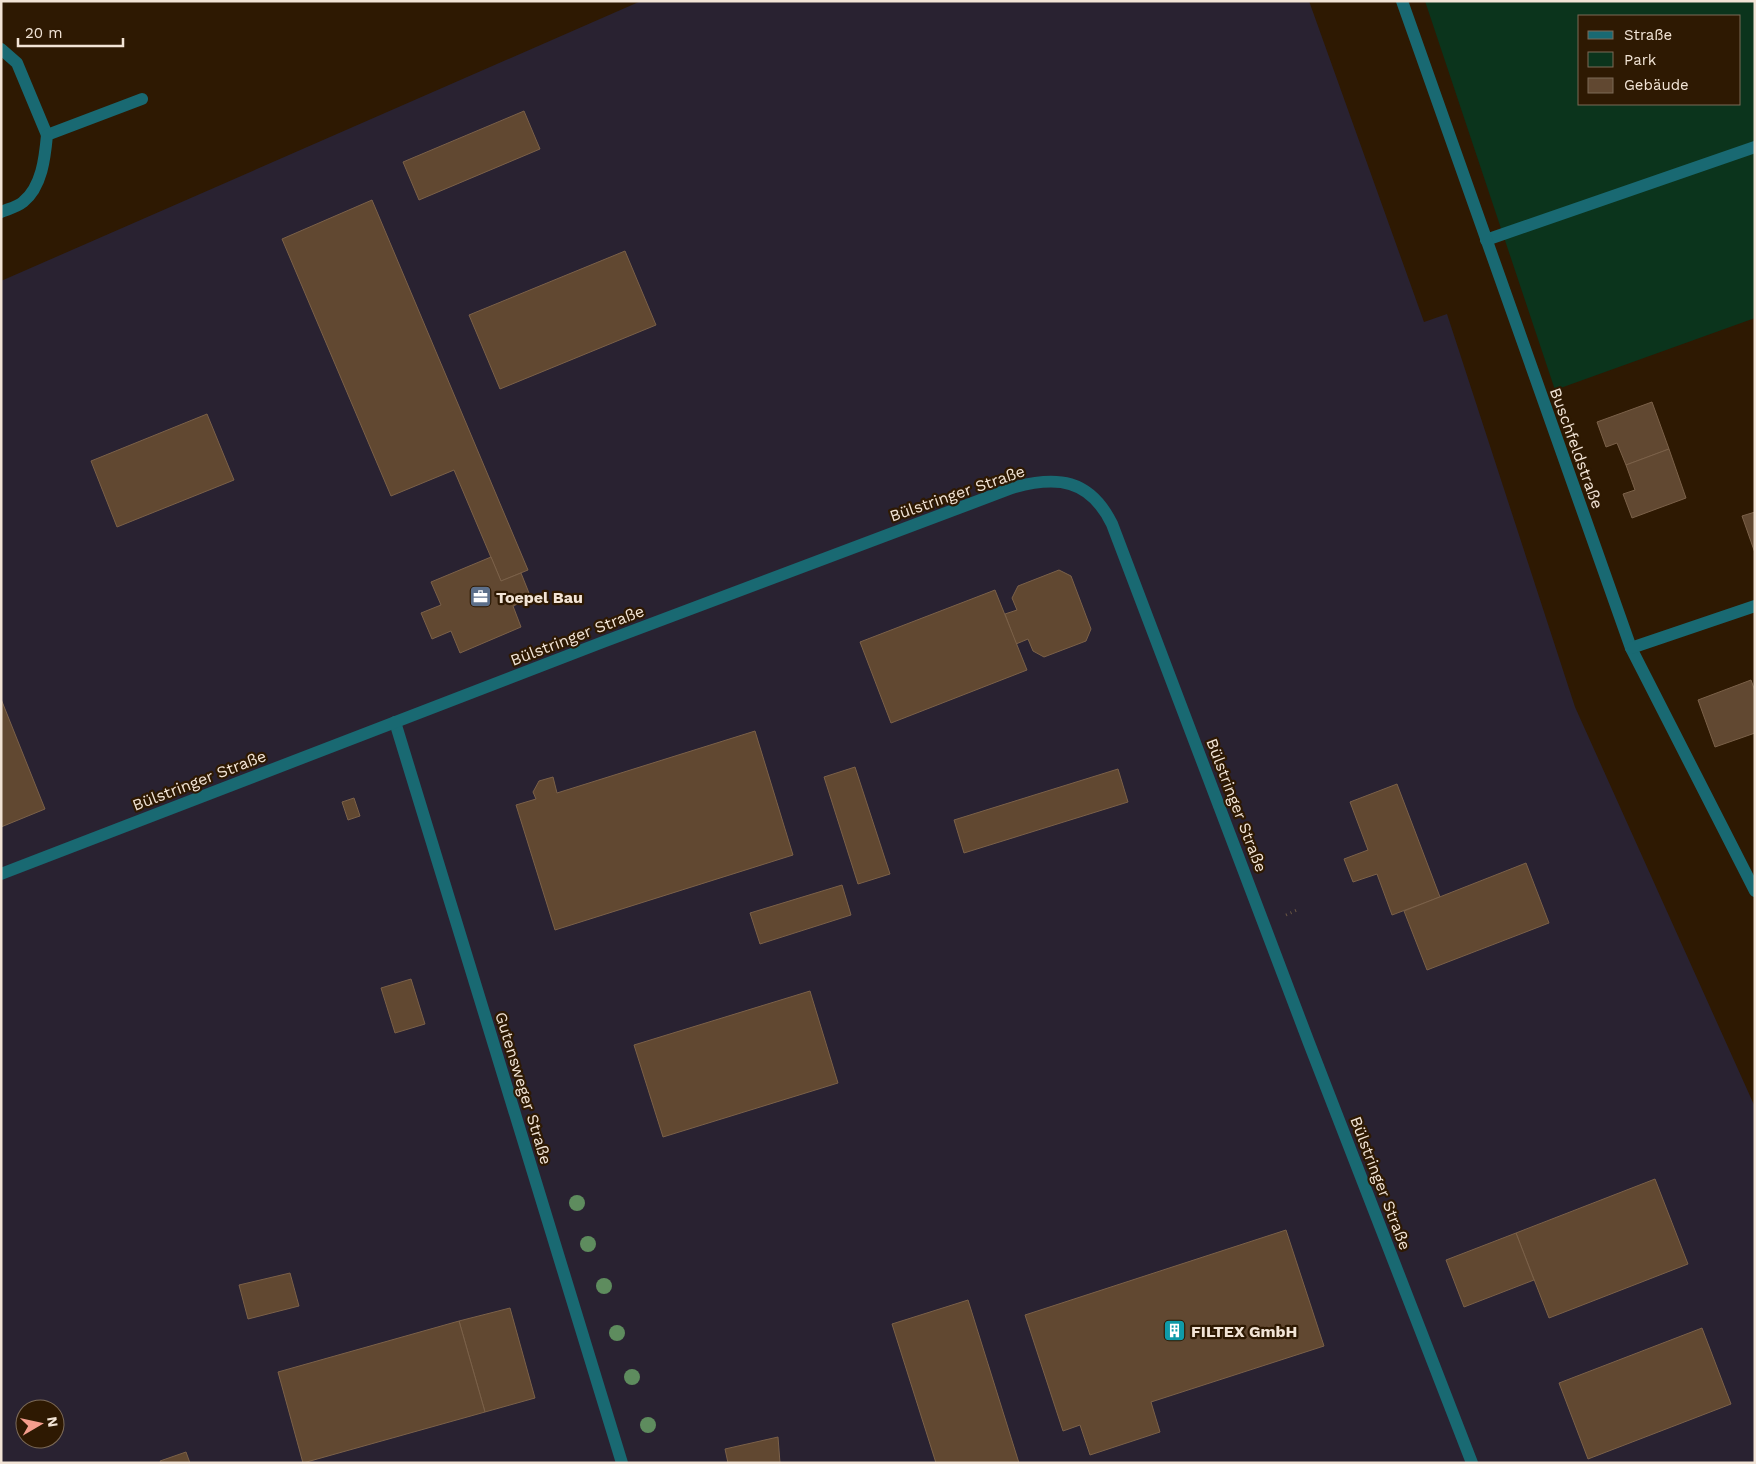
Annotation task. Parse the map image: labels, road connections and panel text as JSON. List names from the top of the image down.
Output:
{
  "streets": {
    "street": ["Buschfeldstraße", "Bülstringer Straße", "Gutensweger Straße"]
  },
  "crossings": [
    ["Bülstringer Straße", "Gutensweger Straße"]
  ],
  "places": {
    "office": ["Toepel Bau"],
    "building": ["FILTEX GmbH"]
  },
  "legend": ["Straße", "Park", "Gebäude"],
  "scale_bar": "20 m",
  "north": "right"
}
